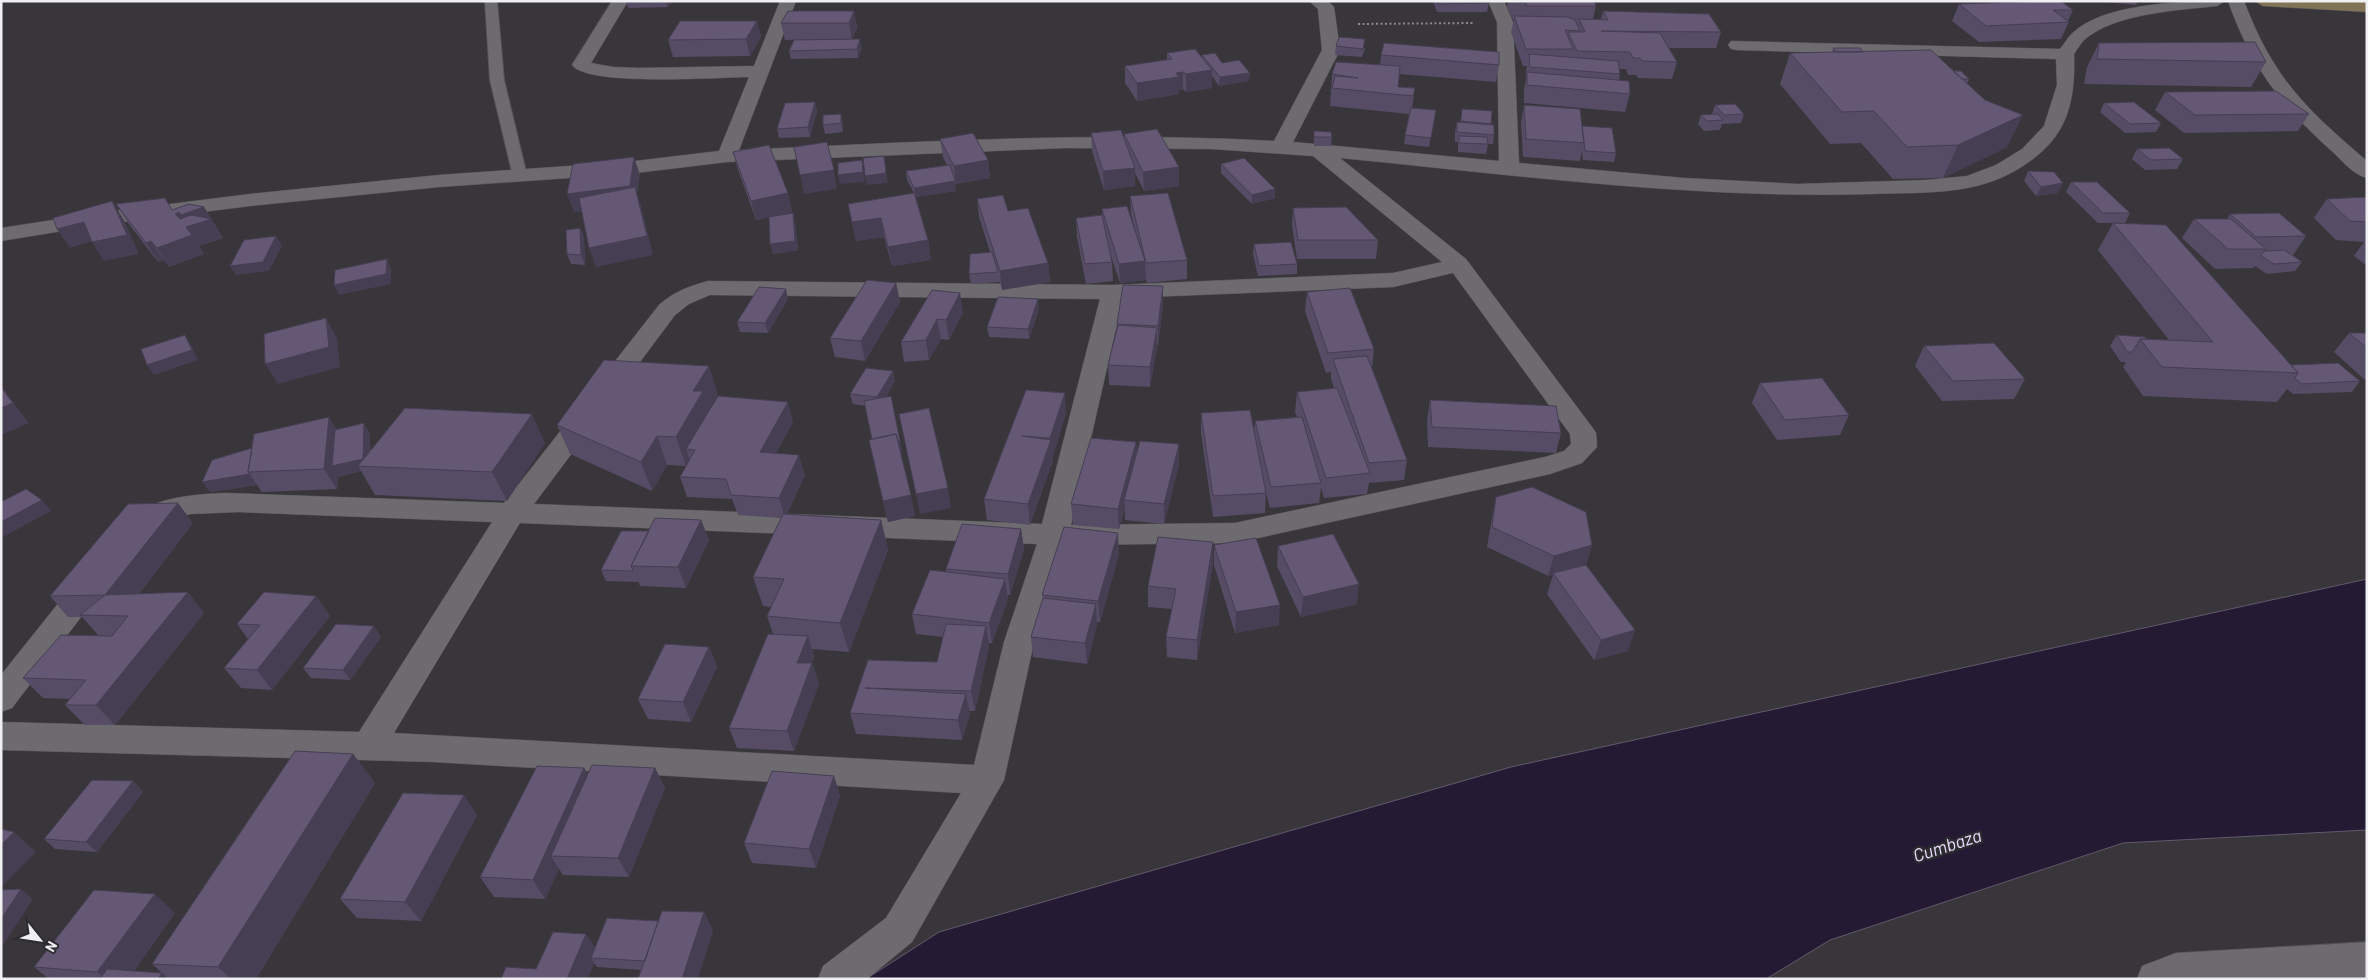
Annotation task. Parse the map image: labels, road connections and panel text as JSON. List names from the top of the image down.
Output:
{
  "water": ["Cumbaza"],
  "north": "bottom right"
}
